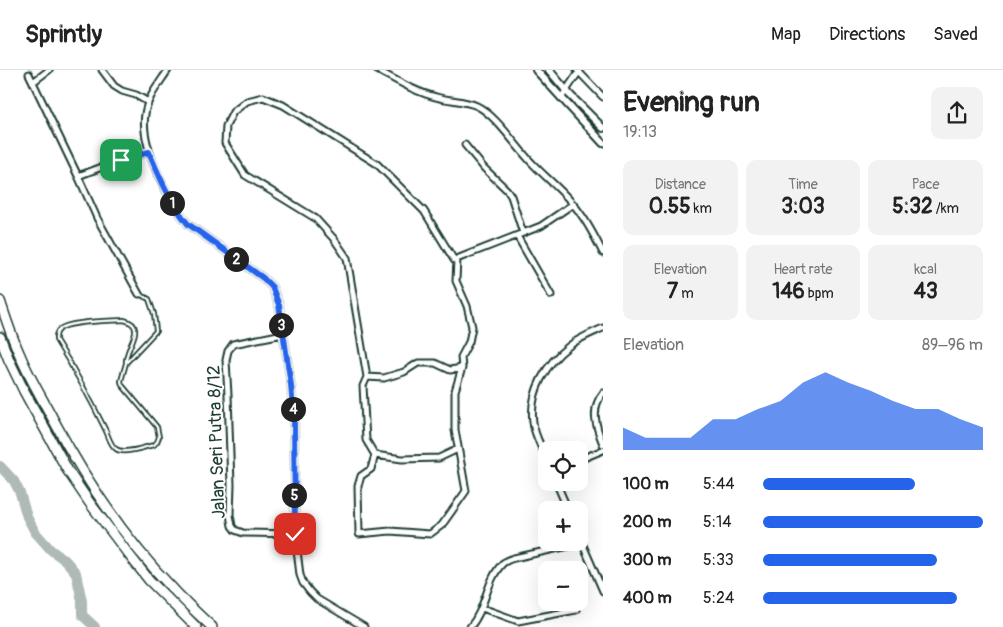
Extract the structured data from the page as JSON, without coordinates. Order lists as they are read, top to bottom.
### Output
{
  "streets": {
    "street": ["Jalan Seri Putra 8/12"]
  },
  "page": {
    "header": "Sprintly",
    "nav": ["Map", "Directions", "Saved"],
    "heading": ["Evening run", "19:13"],
    "stats": [
      ["Distance", "0.55 km"],
      ["Time", "3:03"],
      ["Pace", "5:32 /km"],
      ["Elevation", "7 m"],
      ["Heart rate", "146 bpm"],
      ["kcal", "43"]
    ],
    "pins": [
      "1",
      "2",
      "3",
      "4",
      "5"
    ],
    "chart": ["Elevation", "89–96 m"],
    "map_buttons": ["+", "−"],
    "list": [
      {
        "name": "100 m",
        "note": "5:44"
      },
      {
        "name": "200 m",
        "note": "5:14"
      },
      {
        "name": "300 m",
        "note": "5:33"
      },
      {
        "name": "400 m",
        "note": "5:24"
      }
    ]
  }
}
